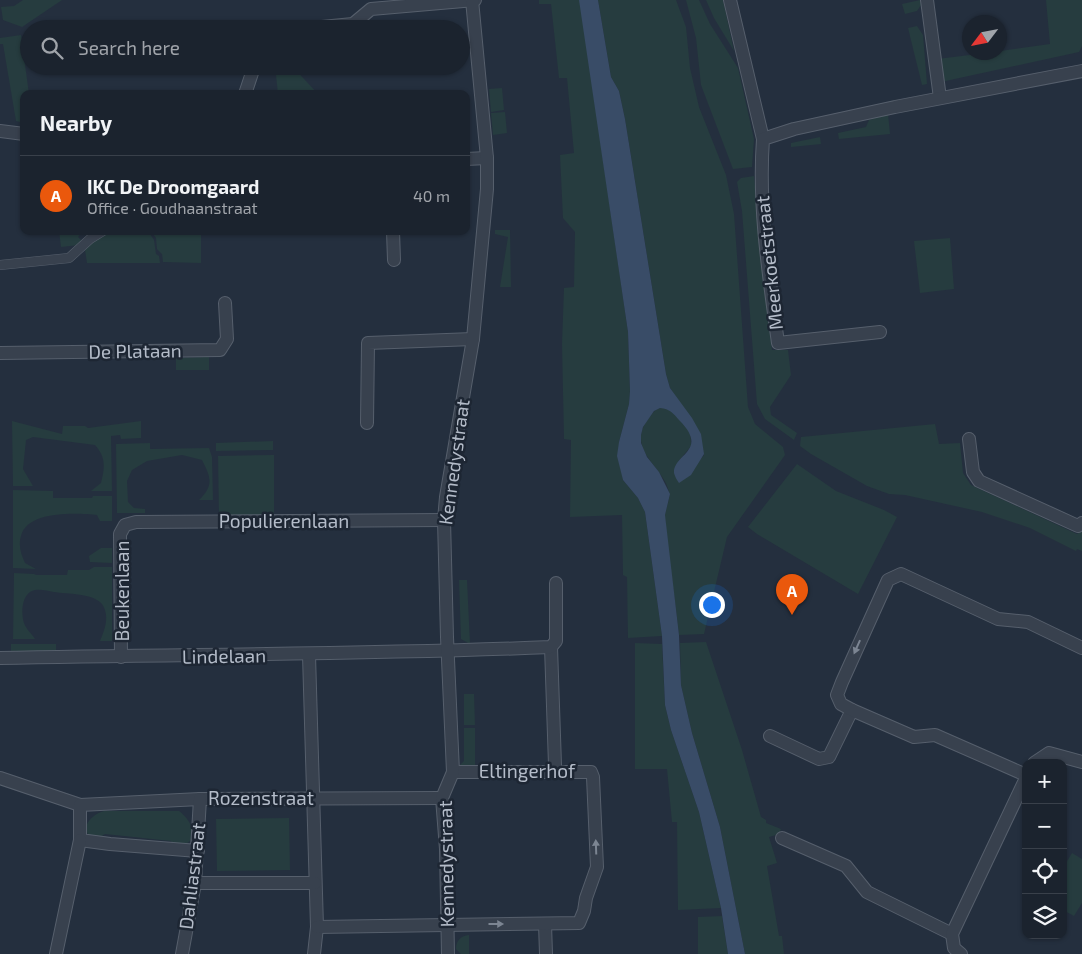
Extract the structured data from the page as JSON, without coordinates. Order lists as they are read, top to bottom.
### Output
{
  "streets": {
    "street": [
      "Meerkoetstraat",
      "De Plataan",
      "Kennedystraat",
      "Populierenlaan",
      "Beukenlaan",
      "Lindelaan",
      "Eltingerhof",
      "Rozenstraat",
      "Dahliastraat"
    ]
  },
  "crossings": [
    ["Kennedystraat", "Populierenlaan"],
    ["Kennedystraat", "Lindelaan"],
    ["Kennedystraat", "Eltingerhof"],
    ["Kennedystraat", "Rozenstraat"],
    ["Populierenlaan", "Beukenlaan"],
    ["Beukenlaan", "Lindelaan"],
    ["Rozenstraat", "Dahliastraat"]
  ],
  "north": "bottom left",
  "page": {
    "search": "Search here",
    "heading": "Nearby",
    "list": [
      {
        "mark": "A",
        "name": "IKC De Droomgaard",
        "note": "Office · Goudhaanstraat",
        "value": "40 m"
      }
    ],
    "pins": "A",
    "map_buttons": ["+", "−"]
  }
}
